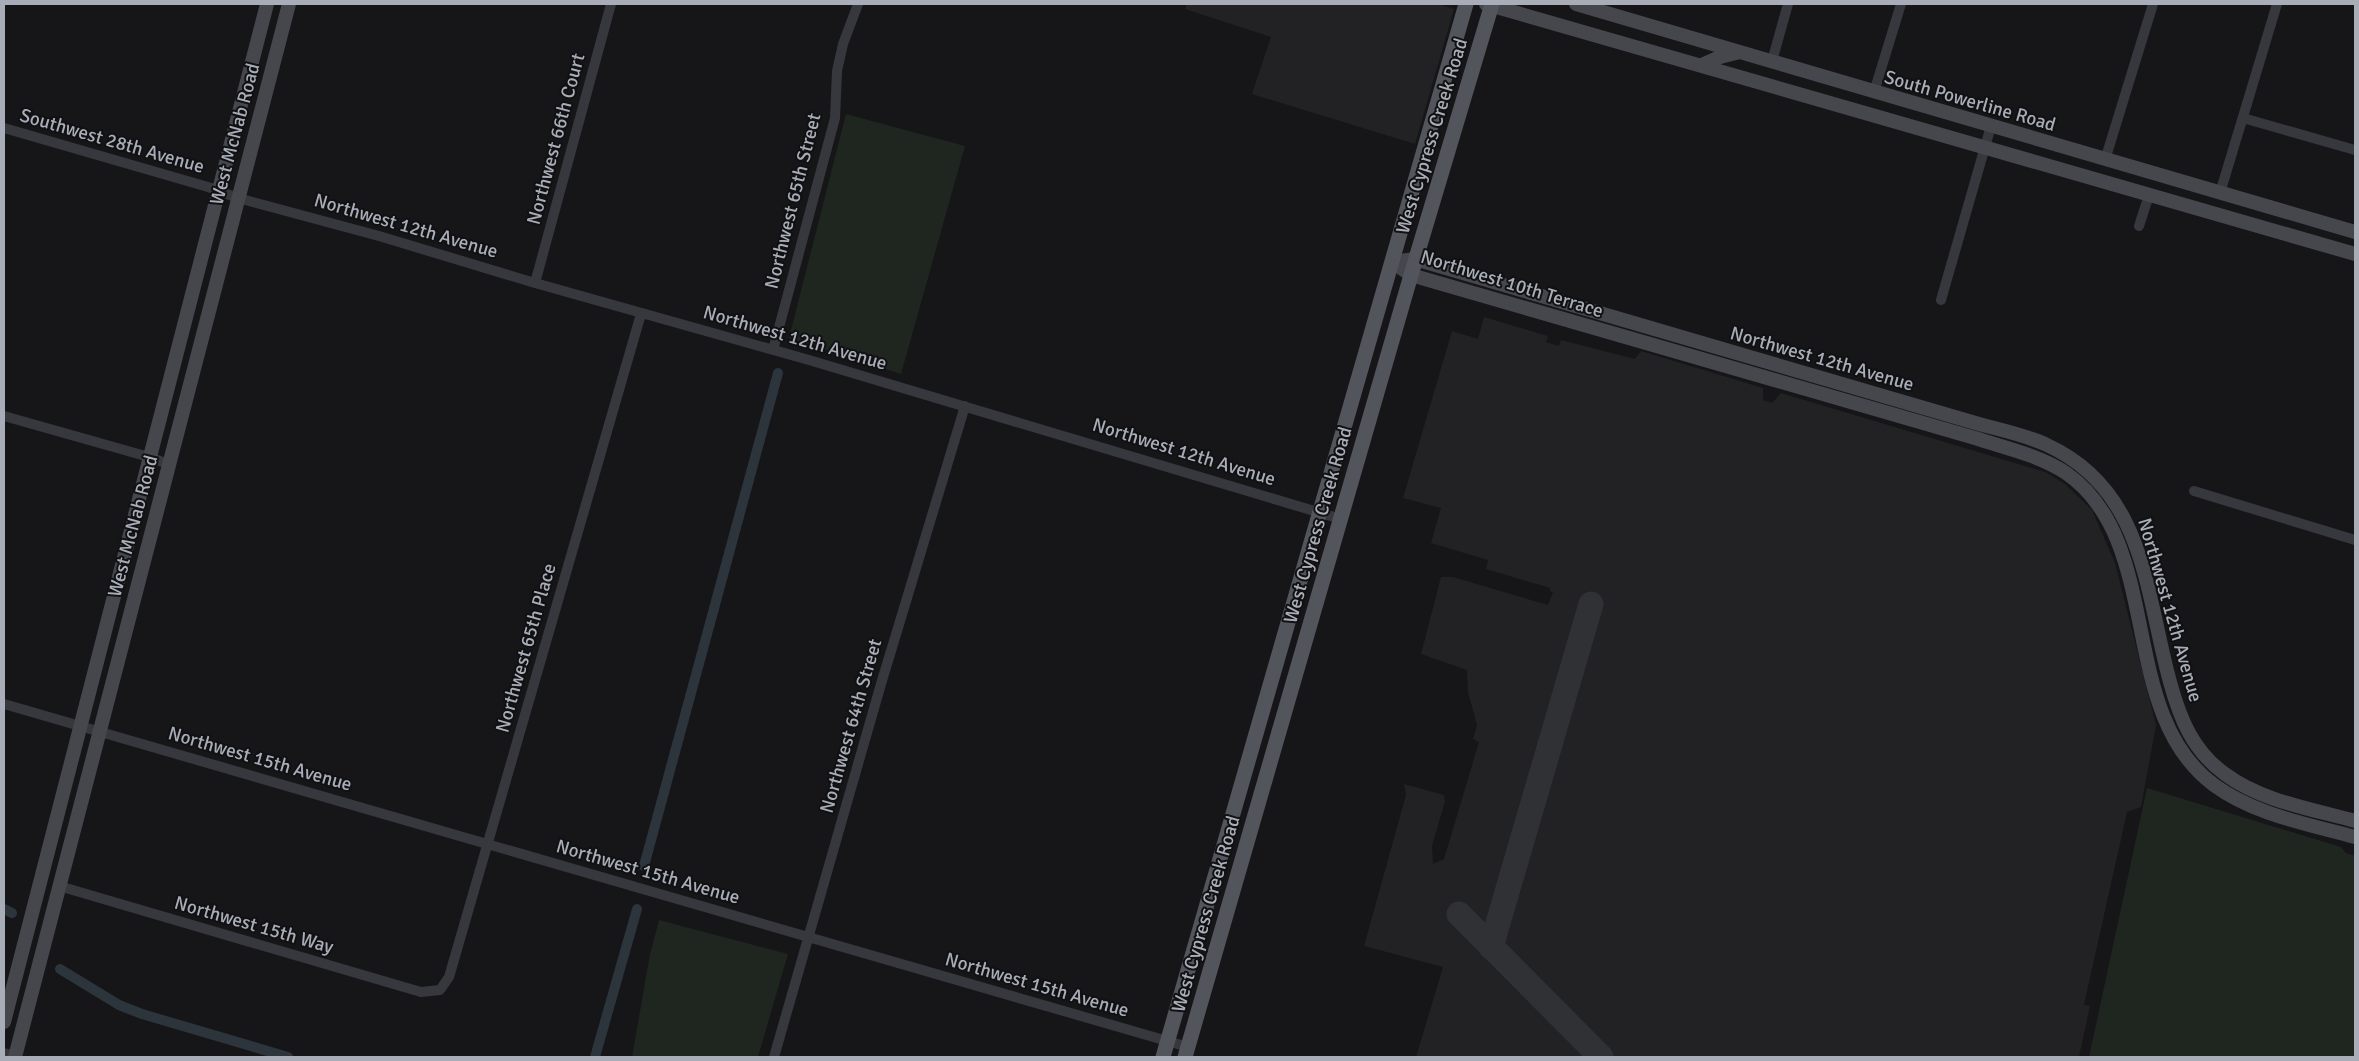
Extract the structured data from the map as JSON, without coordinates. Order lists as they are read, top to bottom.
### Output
{
  "streets": {
    "main road": [
      "South Powerline Road",
      "West McNab Road",
      "West Cypress Creek Road",
      "Northwest 12th Avenue",
      "Northwest 10th Terrace"
    ],
    "street": [
      "Northwest 66th Court",
      "Southwest 28th Avenue",
      "Northwest 65th Street",
      "Northwest 65th Place",
      "Northwest 64th Street",
      "Northwest 15th Avenue",
      "Northwest 15th Way"
    ]
  },
  "crossings": [
    ["West McNab Road", "Southwest 28th Avenue"],
    ["West McNab Road", "Northwest 12th Avenue"],
    ["West McNab Road", "Northwest 15th Avenue"],
    ["West McNab Road", "Northwest 15th Way"],
    ["West Cypress Creek Road", "Northwest 12th Avenue"],
    ["West Cypress Creek Road", "Northwest 10th Terrace"],
    ["West Cypress Creek Road", "Northwest 15th Avenue"],
    ["Northwest 66th Court", "Northwest 12th Avenue"],
    ["Southwest 28th Avenue", "Northwest 12th Avenue"],
    ["Northwest 65th Street", "Northwest 12th Avenue"],
    ["Northwest 12th Avenue", "Northwest 10th Terrace"],
    ["Northwest 12th Avenue", "Northwest 65th Place"],
    ["Northwest 12th Avenue", "Northwest 64th Street"],
    ["Northwest 65th Place", "Northwest 15th Avenue"],
    ["Northwest 65th Place", "Northwest 15th Way"],
    ["Northwest 64th Street", "Northwest 15th Avenue"]
  ]
}
